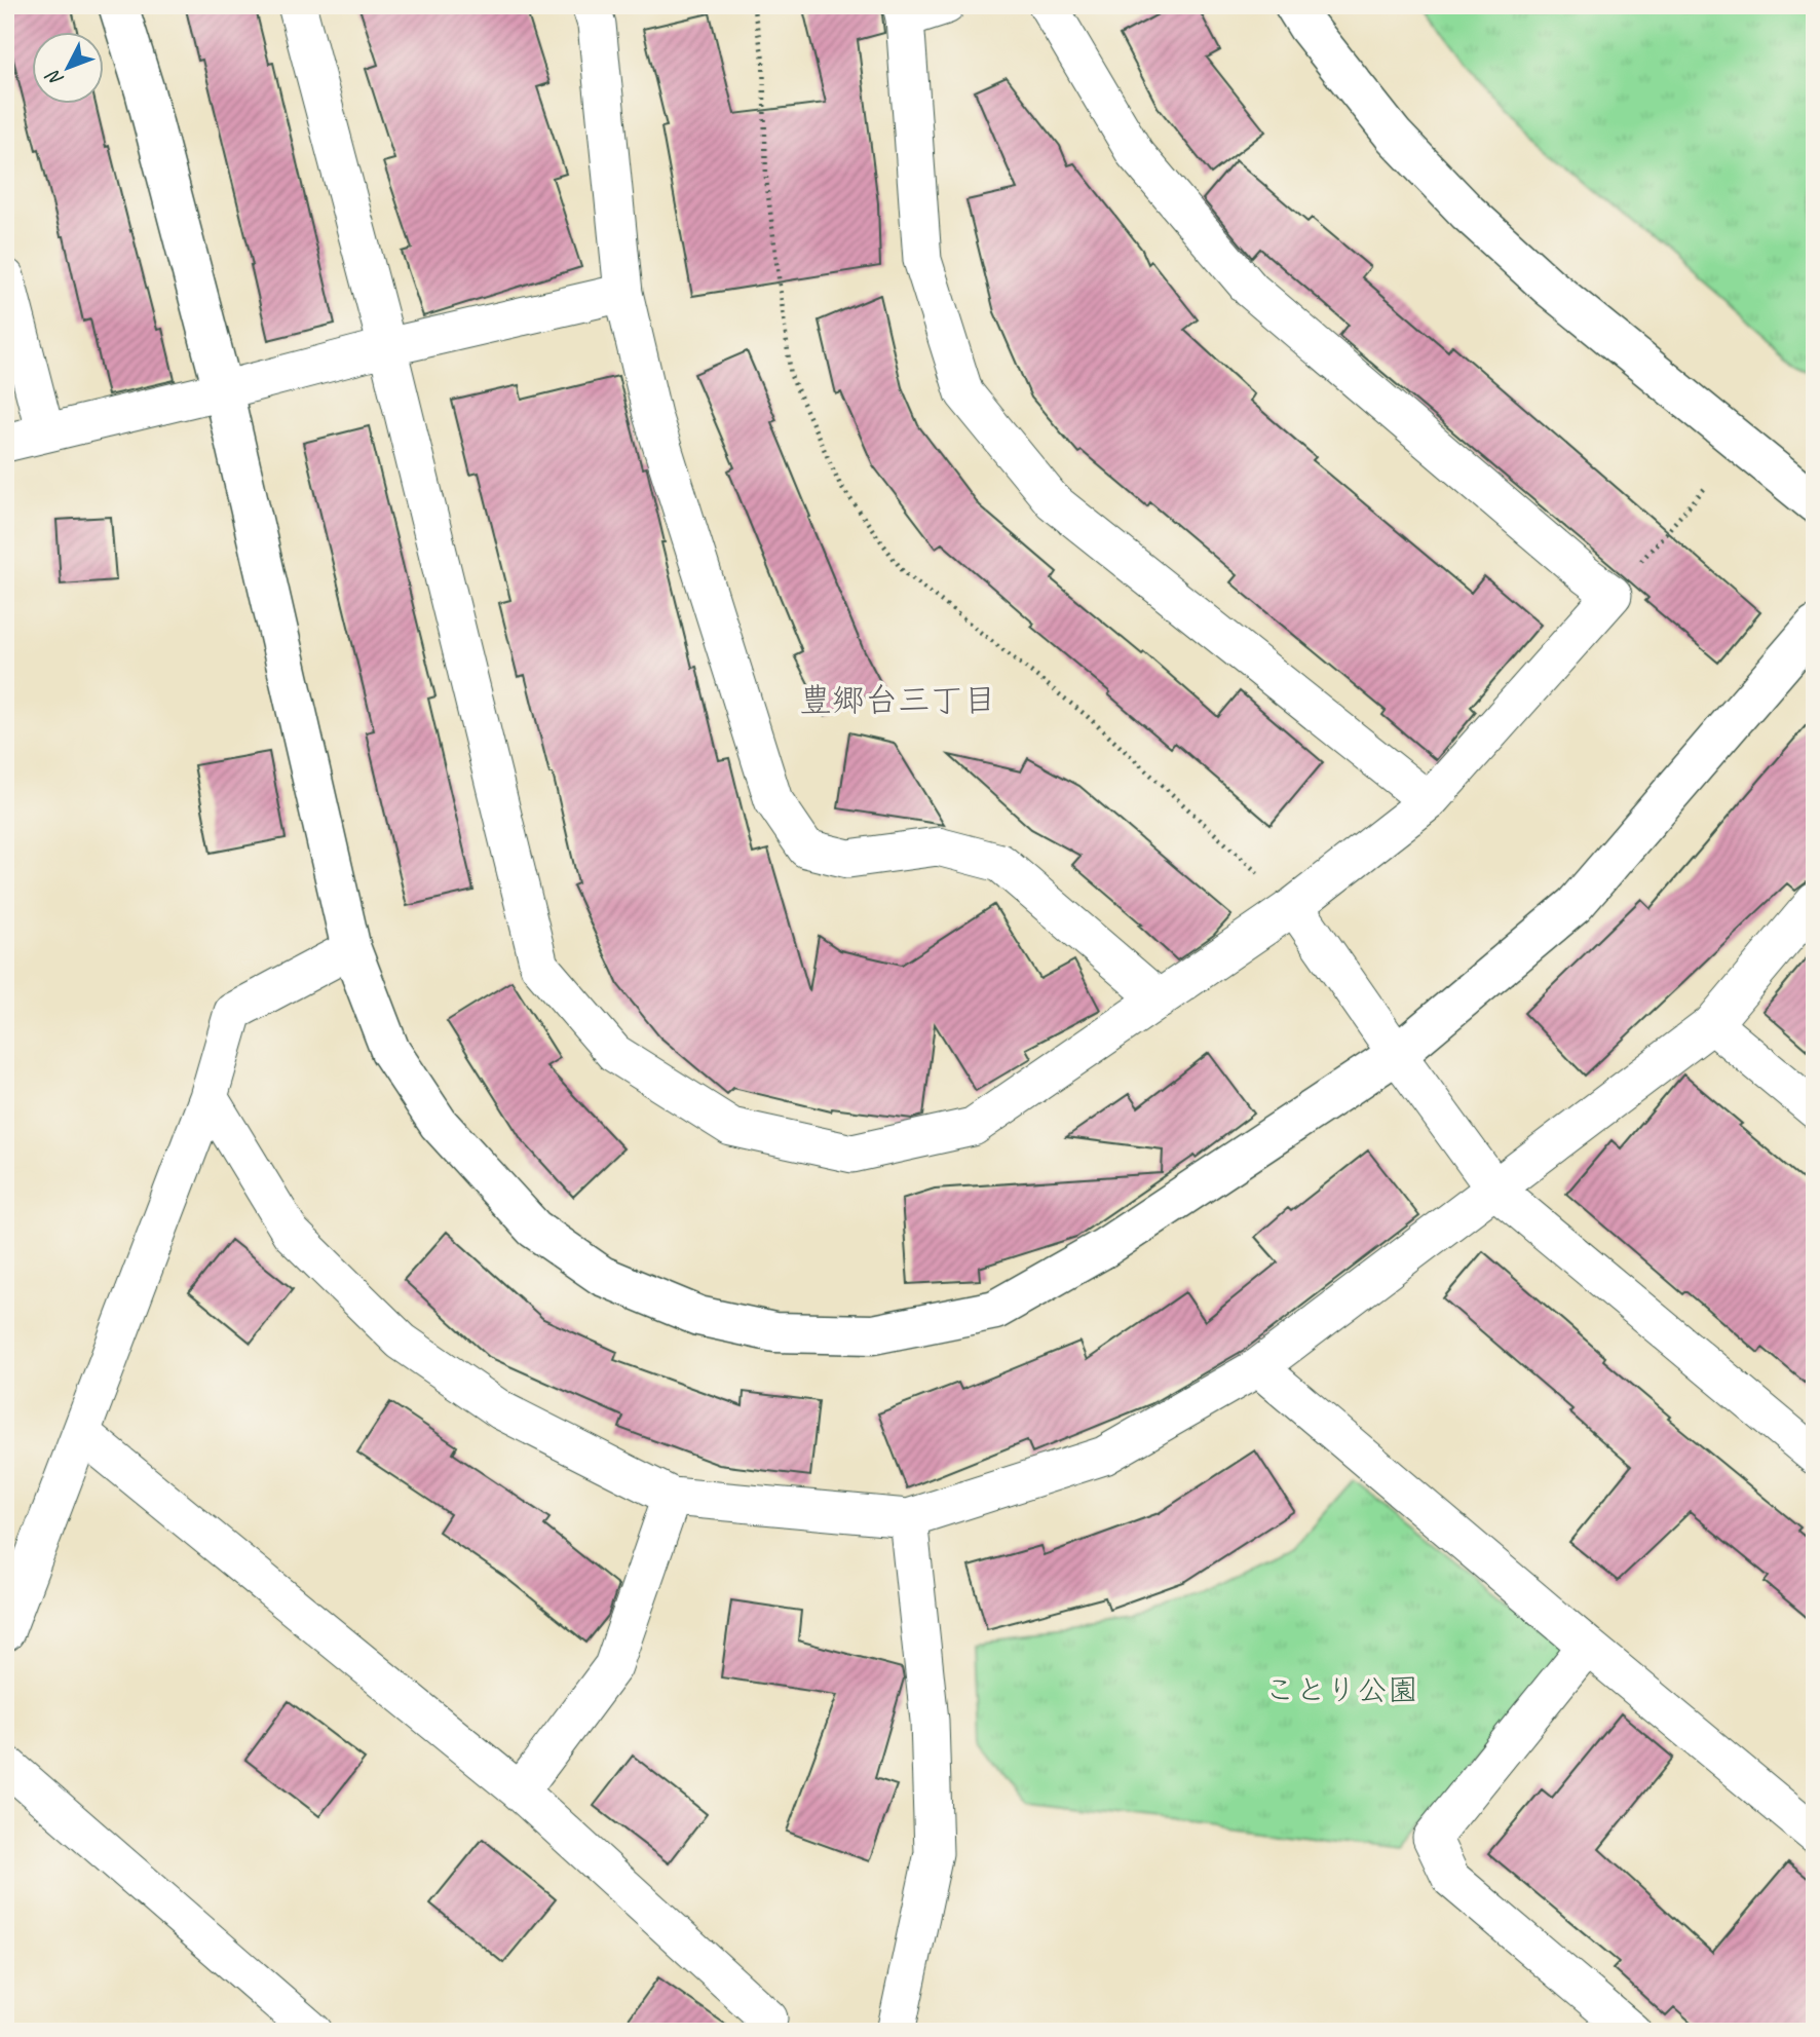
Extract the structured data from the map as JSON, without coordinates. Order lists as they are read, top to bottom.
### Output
{
  "districts": ["豊郷台三丁目"],
  "parks": ["ことり公園"],
  "north": "bottom left"
}
